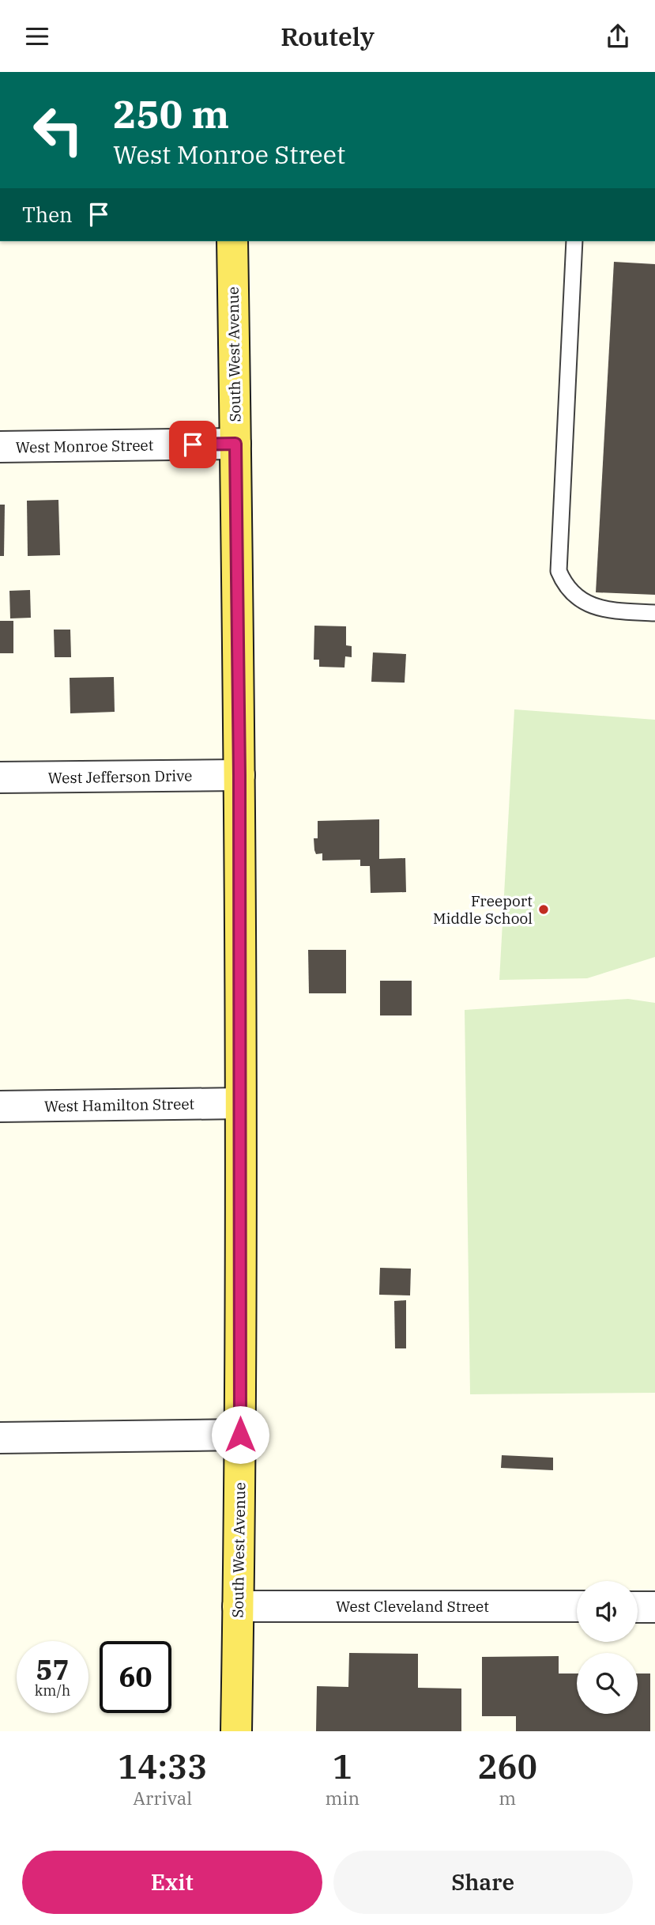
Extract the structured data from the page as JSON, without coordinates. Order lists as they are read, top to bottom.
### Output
{
  "streets": {
    "main road": ["South West Avenue"],
    "street": [
      "West Monroe Street",
      "West Jefferson Drive",
      "West Hamilton Street",
      "West Cleveland Street"
    ]
  },
  "crossings": [
    ["South West Avenue", "West Monroe Street"],
    ["South West Avenue", "West Jefferson Drive"],
    ["South West Avenue", "West Hamilton Street"],
    ["South West Avenue", "West Cleveland Street"]
  ],
  "places": ["Freeport Middle School"],
  "page": {
    "header": "Routely",
    "turn": ["250 m", "West Monroe Street"],
    "then": "Then",
    "speed": "57 km/h",
    "limit": "60",
    "eta": [
      "14:33",
      "Arrival",
      "1",
      "min",
      "260",
      "m"
    ],
    "buttons": ["Exit", "Share"]
  }
}
